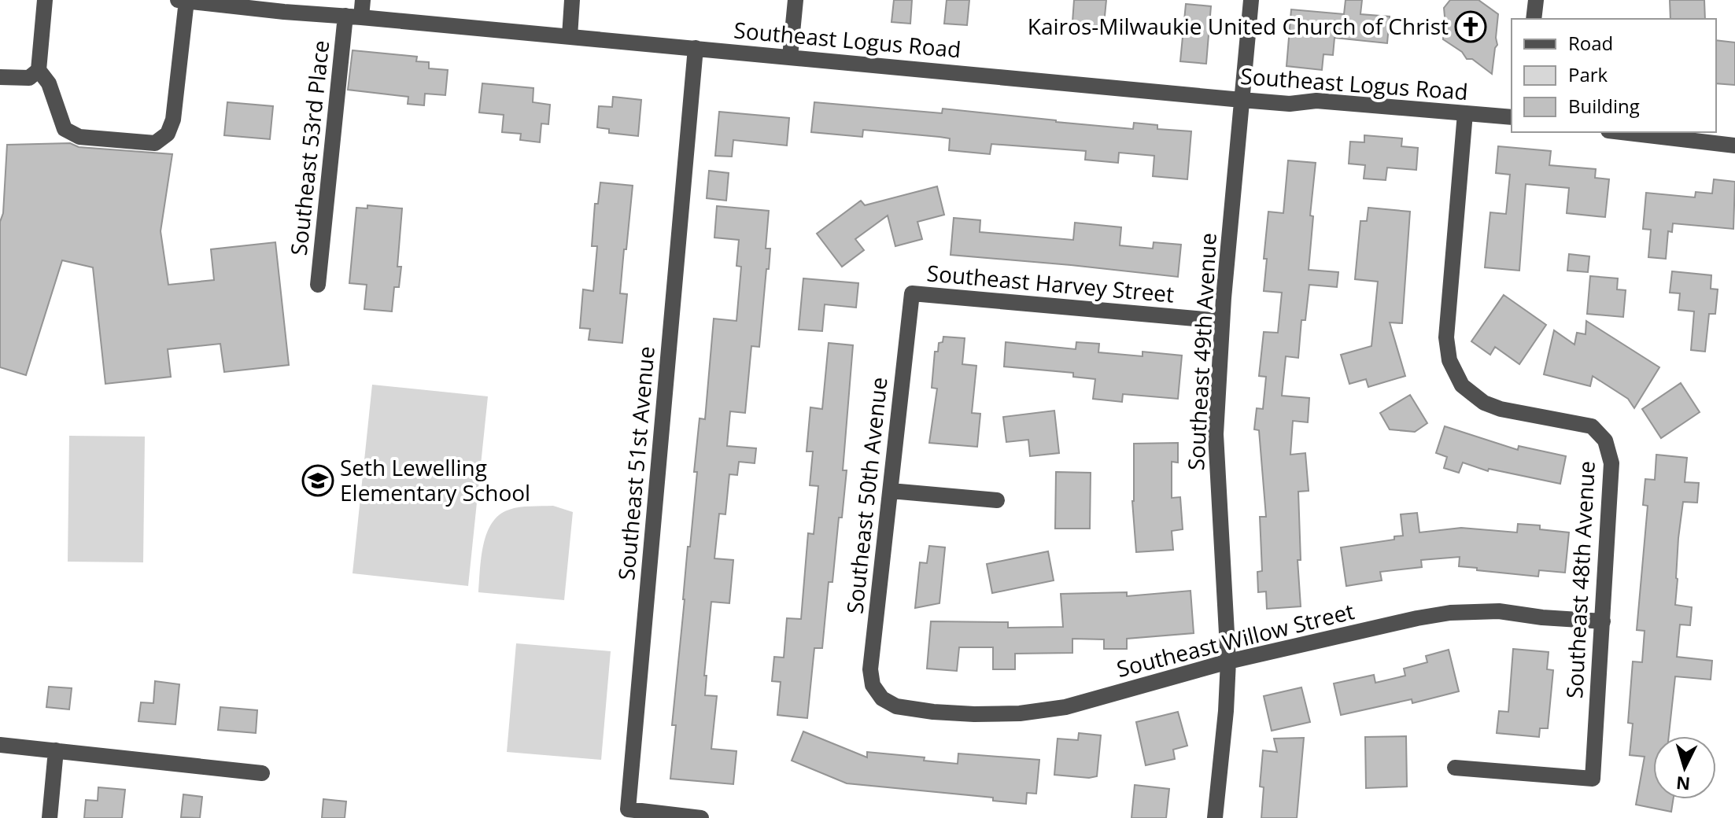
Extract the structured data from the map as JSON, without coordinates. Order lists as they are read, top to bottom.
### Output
{
  "streets": {
    "street": [
      "Southeast Logus Road",
      "Southeast 53rd Place",
      "Southeast Harvey Street",
      "Southeast 49th Avenue",
      "Southeast 51st Avenue",
      "Southeast 50th Avenue",
      "Southeast 48th Avenue",
      "Southeast Willow Street"
    ]
  },
  "crossings": [
    ["Southeast Logus Road", "Southeast 53rd Place"],
    ["Southeast Logus Road", "Southeast 49th Avenue"],
    ["Southeast Logus Road", "Southeast 51st Avenue"],
    ["Southeast Logus Road", "Southeast 48th Avenue"],
    ["Southeast Harvey Street", "Southeast 49th Avenue"],
    ["Southeast Harvey Street", "Southeast 50th Avenue"],
    ["Southeast 49th Avenue", "Southeast Willow Street"],
    ["Southeast 50th Avenue", "Southeast Willow Street"],
    ["Southeast 48th Avenue", "Southeast Willow Street"]
  ],
  "places": {
    "church": ["Kairos-Milwaukie United Church of Christ"],
    "school or university": ["Seth Lewelling Elementary School"]
  },
  "legend": ["Road", "Park", "Building"],
  "north": "bottom"
}
